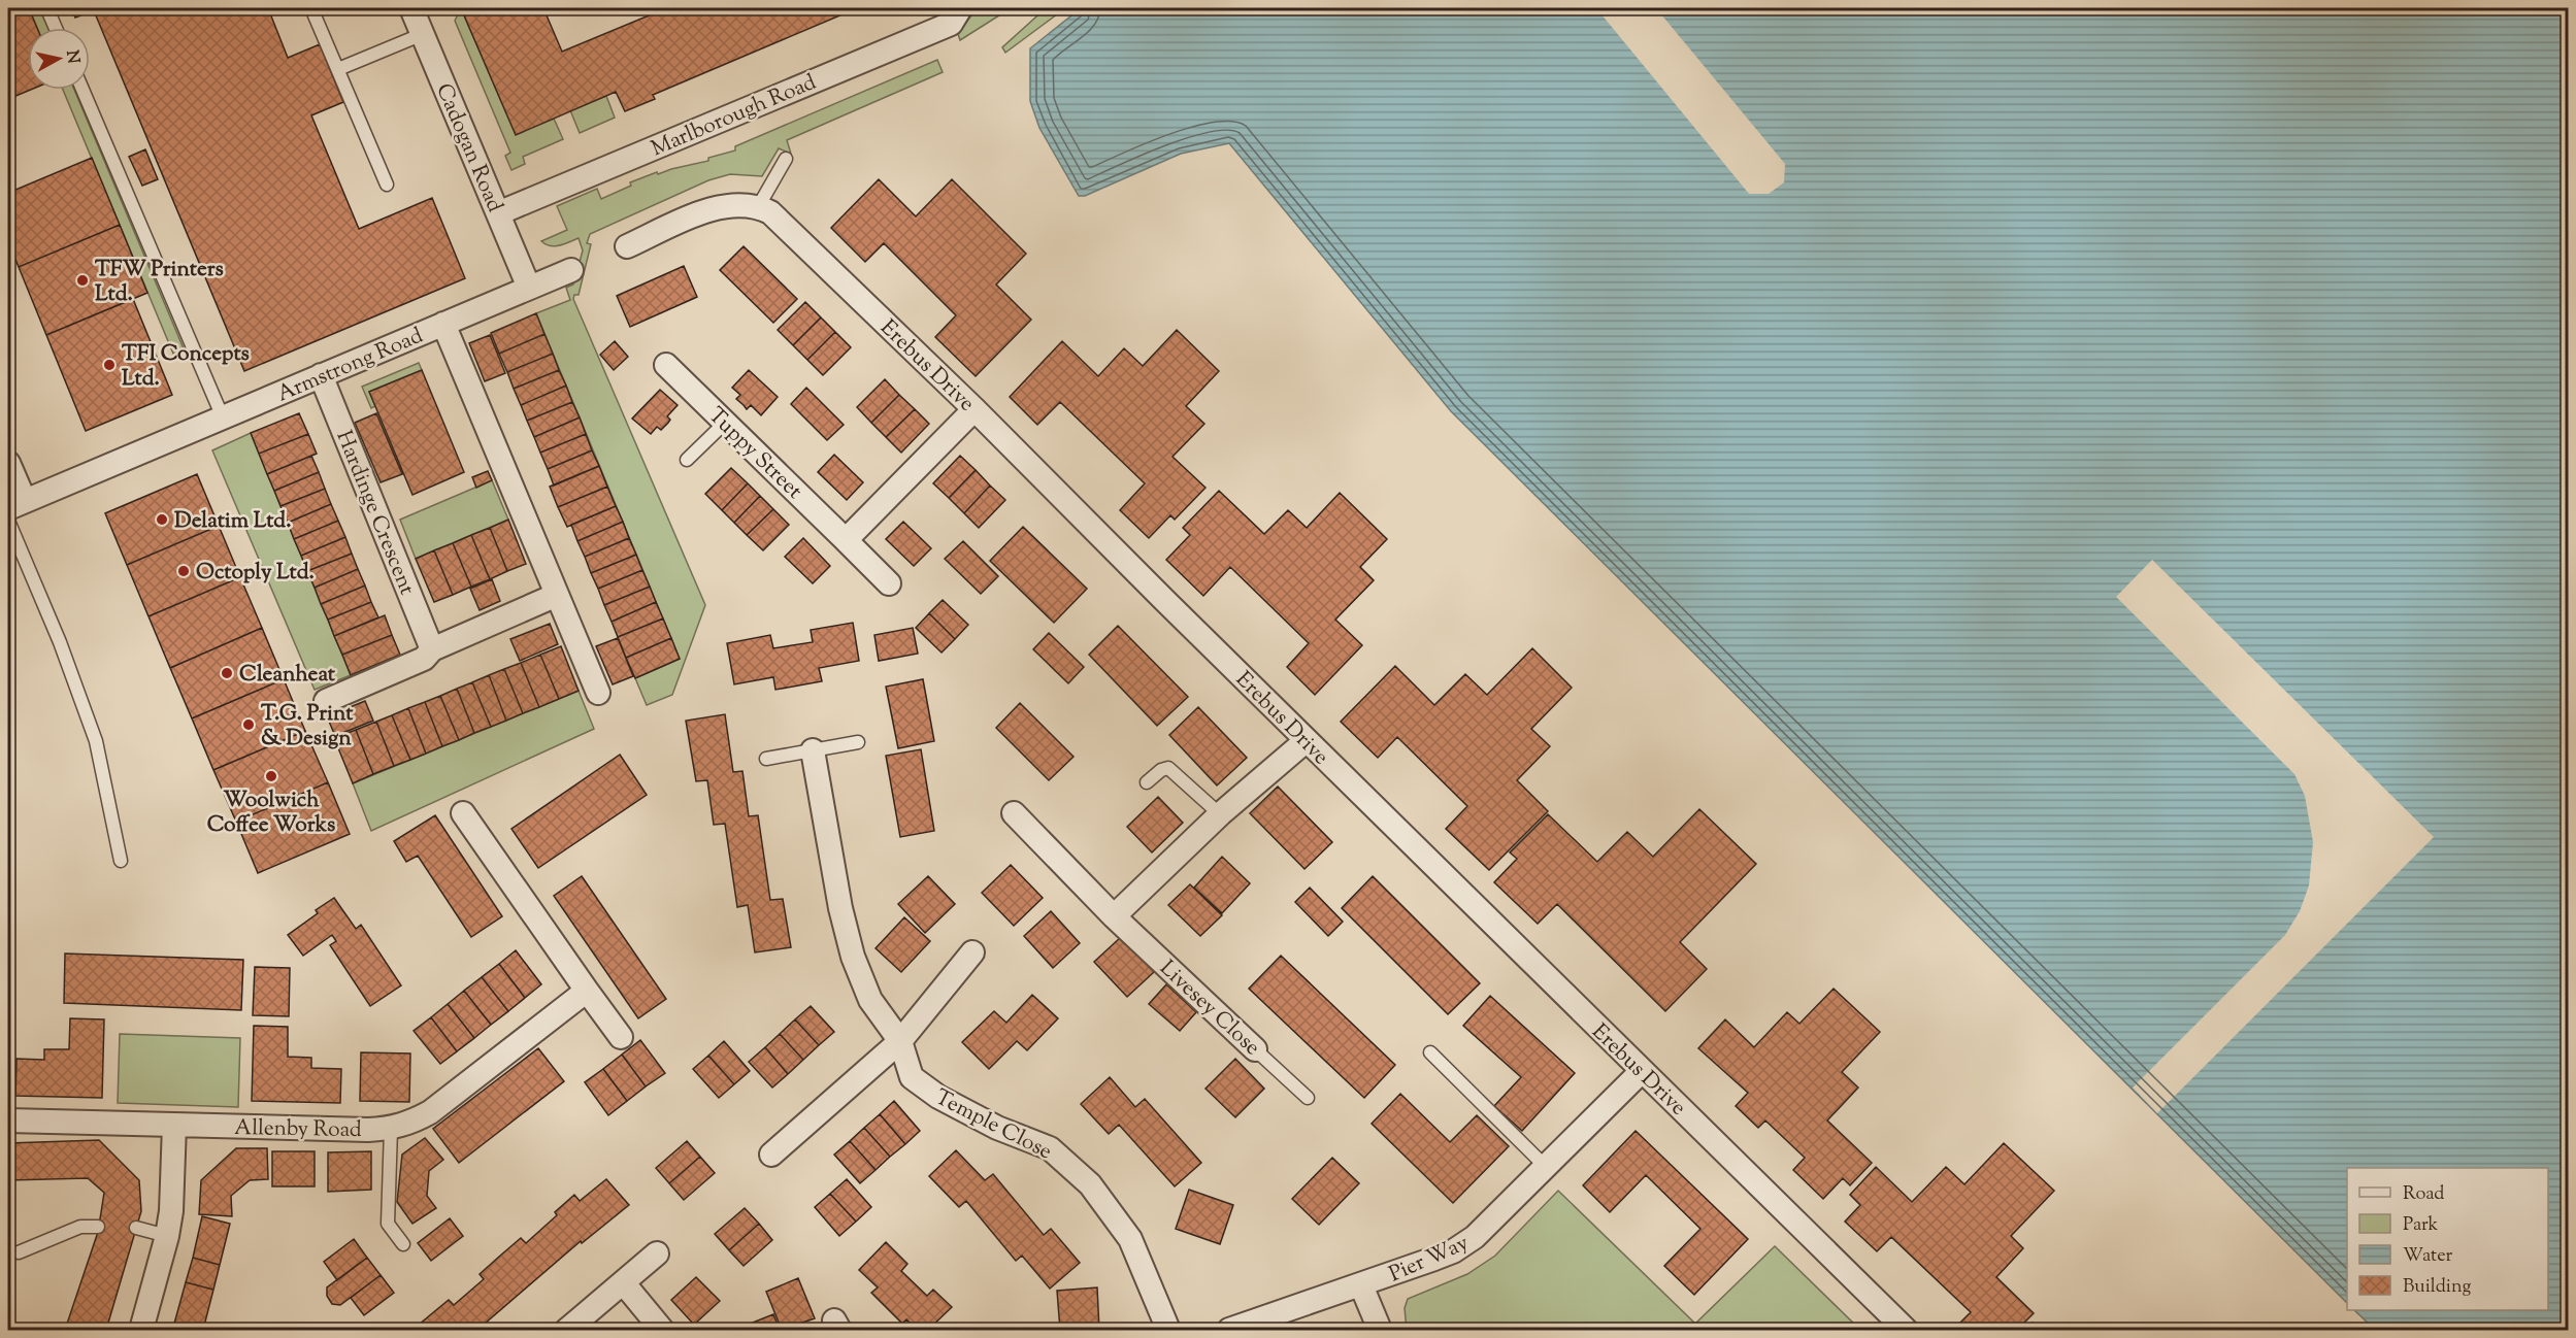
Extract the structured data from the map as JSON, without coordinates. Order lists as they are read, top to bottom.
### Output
{
  "streets": {
    "street": [
      "Marlborough Road",
      "Cadogan Road",
      "Armstrong Road",
      "Erebus Drive",
      "Tuppy Street",
      "Hardinge Crescent",
      "Livesey Close",
      "Temple Close",
      "Allenby Road",
      "Pier Way"
    ]
  },
  "crossings": [
    ["Marlborough Road", "Cadogan Road"],
    ["Cadogan Road", "Armstrong Road"],
    ["Armstrong Road", "Hardinge Crescent"],
    ["Erebus Drive", "Pier Way"]
  ],
  "places": [
    "TFW Printers Ltd.",
    "TFI Concepts Ltd.",
    "Delatim Ltd.",
    "Octoply Ltd.",
    "Cleanheat",
    "T.G. Print & Design",
    "Woolwich Coffee Works"
  ],
  "legend": [
    "Road",
    "Park",
    "Water",
    "Building"
  ],
  "north": "right"
}
